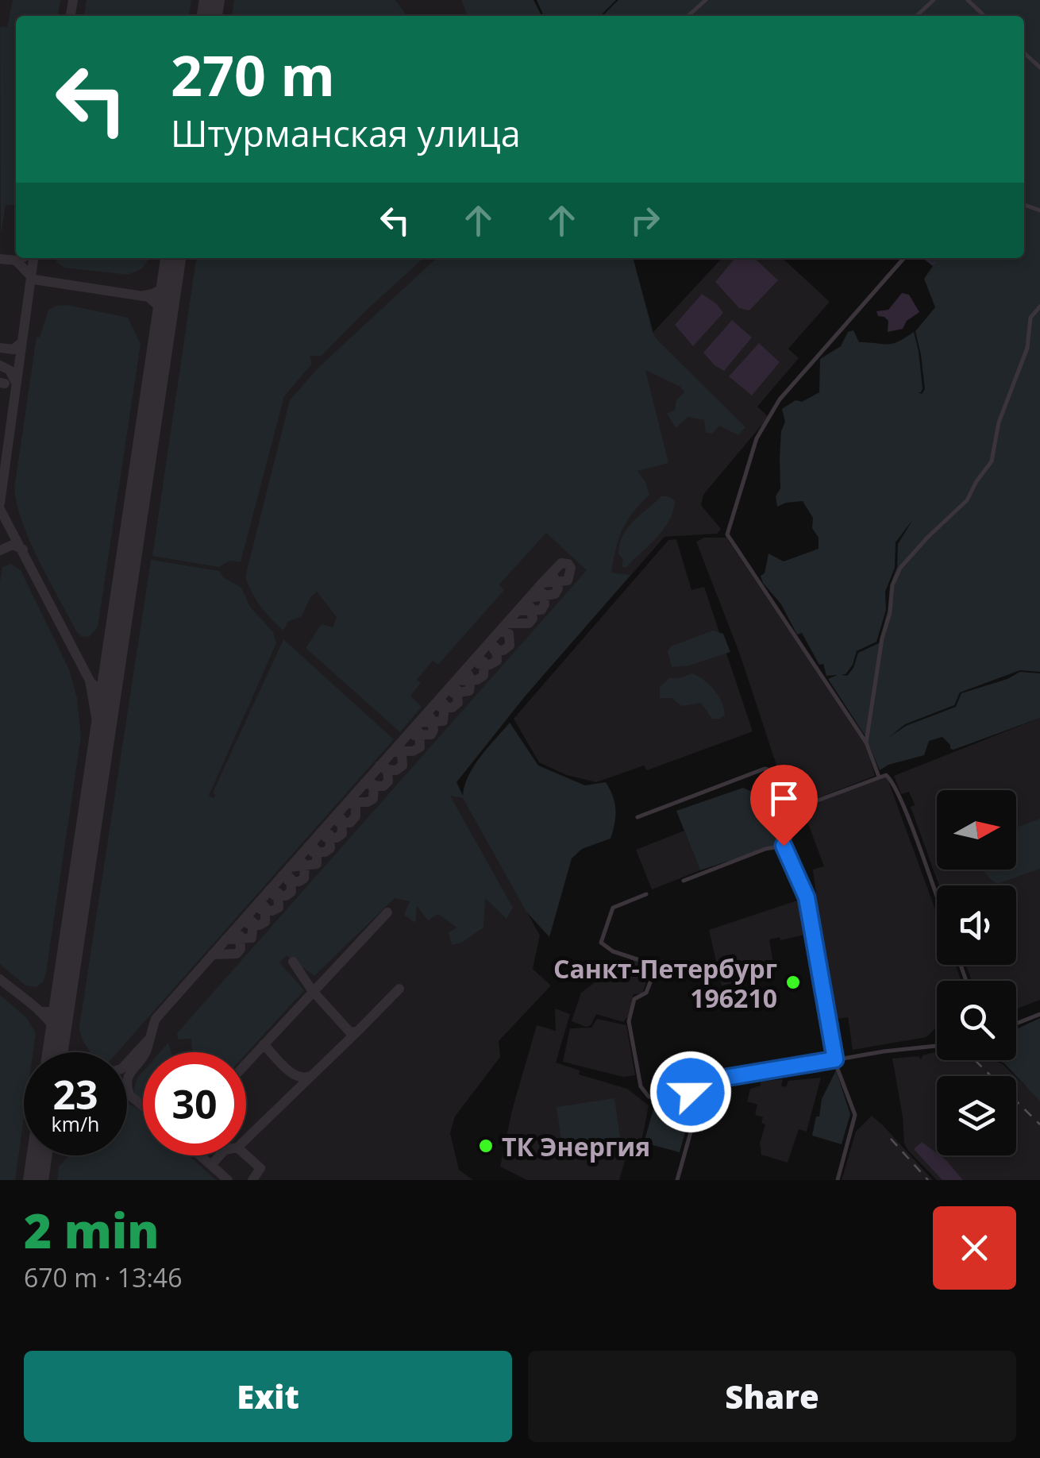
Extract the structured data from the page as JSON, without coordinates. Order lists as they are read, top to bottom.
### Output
{
  "places": ["Санкт-Петербург 196210", "ТК Энергия"],
  "north": "right",
  "page": {
    "turn": ["270 m", "Штурманская улица"],
    "speed": "23 km/h",
    "limit": "30",
    "heading": ["2 min", "670 m · 13:46"],
    "buttons": ["Exit", "Share"]
  }
}
